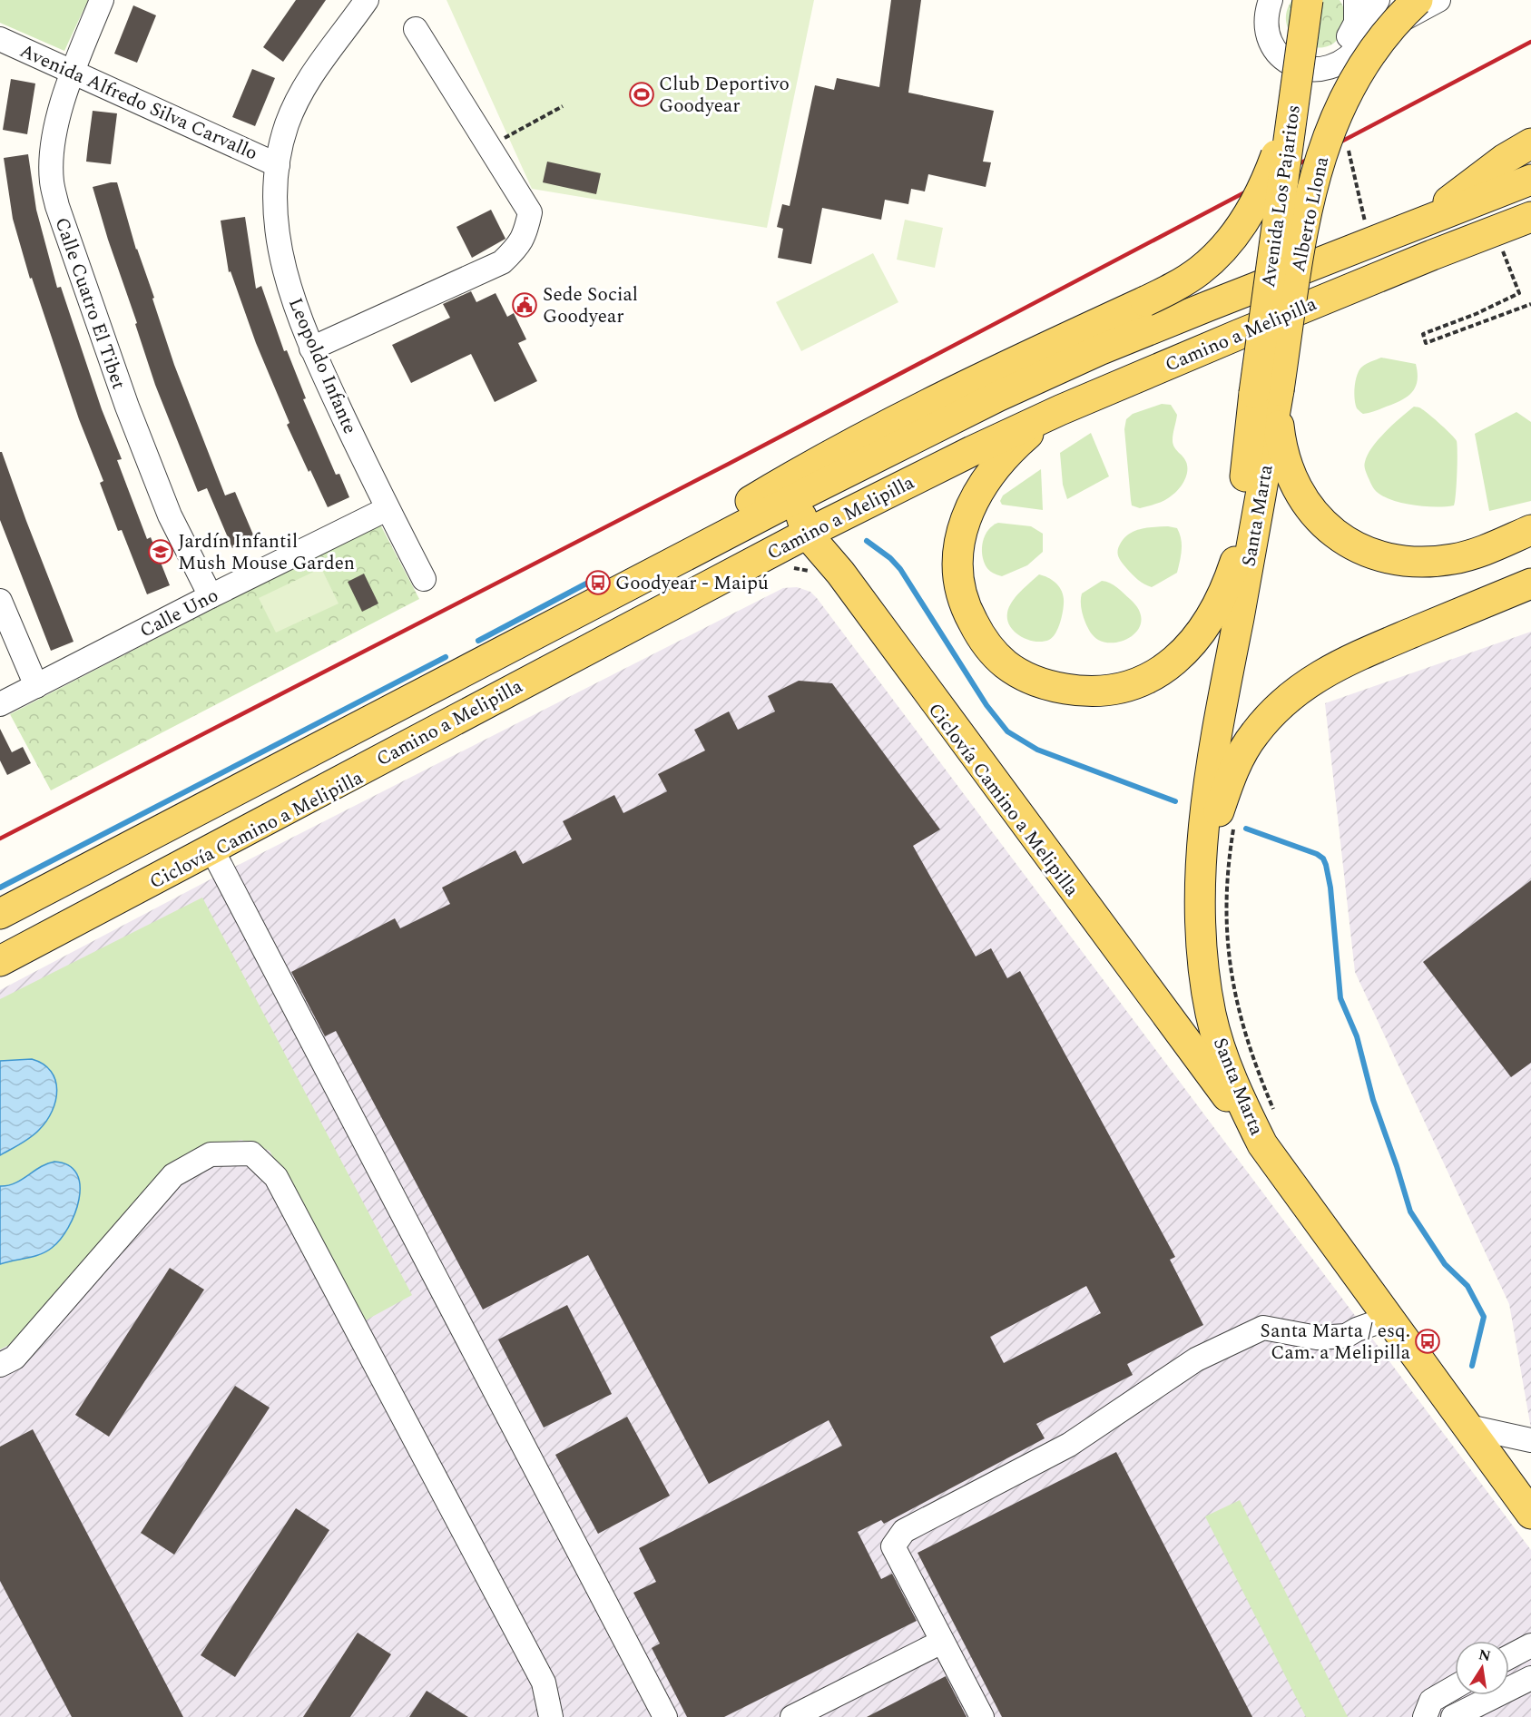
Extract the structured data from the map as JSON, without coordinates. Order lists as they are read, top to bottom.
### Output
{
  "streets": {
    "main road": [
      "Avenida Los Pajaritos",
      "Alberto Llona",
      "Camino a Melipilla",
      "Santa Marta"
    ],
    "street": [
      "Avenida Alfredo Silva Carvallo",
      "Calle Cuatro El Tibet",
      "Leopoldo Infante",
      "Calle Uno"
    ]
  },
  "crossings": [
    ["Avenida Alfredo Silva Carvallo", "Calle Cuatro El Tibet"],
    ["Avenida Alfredo Silva Carvallo", "Leopoldo Infante"],
    ["Avenida Los Pajaritos", "Alberto Llona"],
    ["Avenida Los Pajaritos", "Santa Marta"],
    ["Alberto Llona", "Santa Marta"],
    ["Calle Cuatro El Tibet", "Calle Uno"],
    ["Leopoldo Infante", "Calle Uno"]
  ],
  "places": {
    "sports": ["Club Deportivo Goodyear"],
    "public building": ["Sede Social Goodyear"],
    "school or university": ["Jardín Infantil Mush Mouse Garden"],
    "bus stop": ["Goodyear - Maipú", "Santa Marta / esq. Cam. a Melipilla"]
  },
  "north": "top"
}
